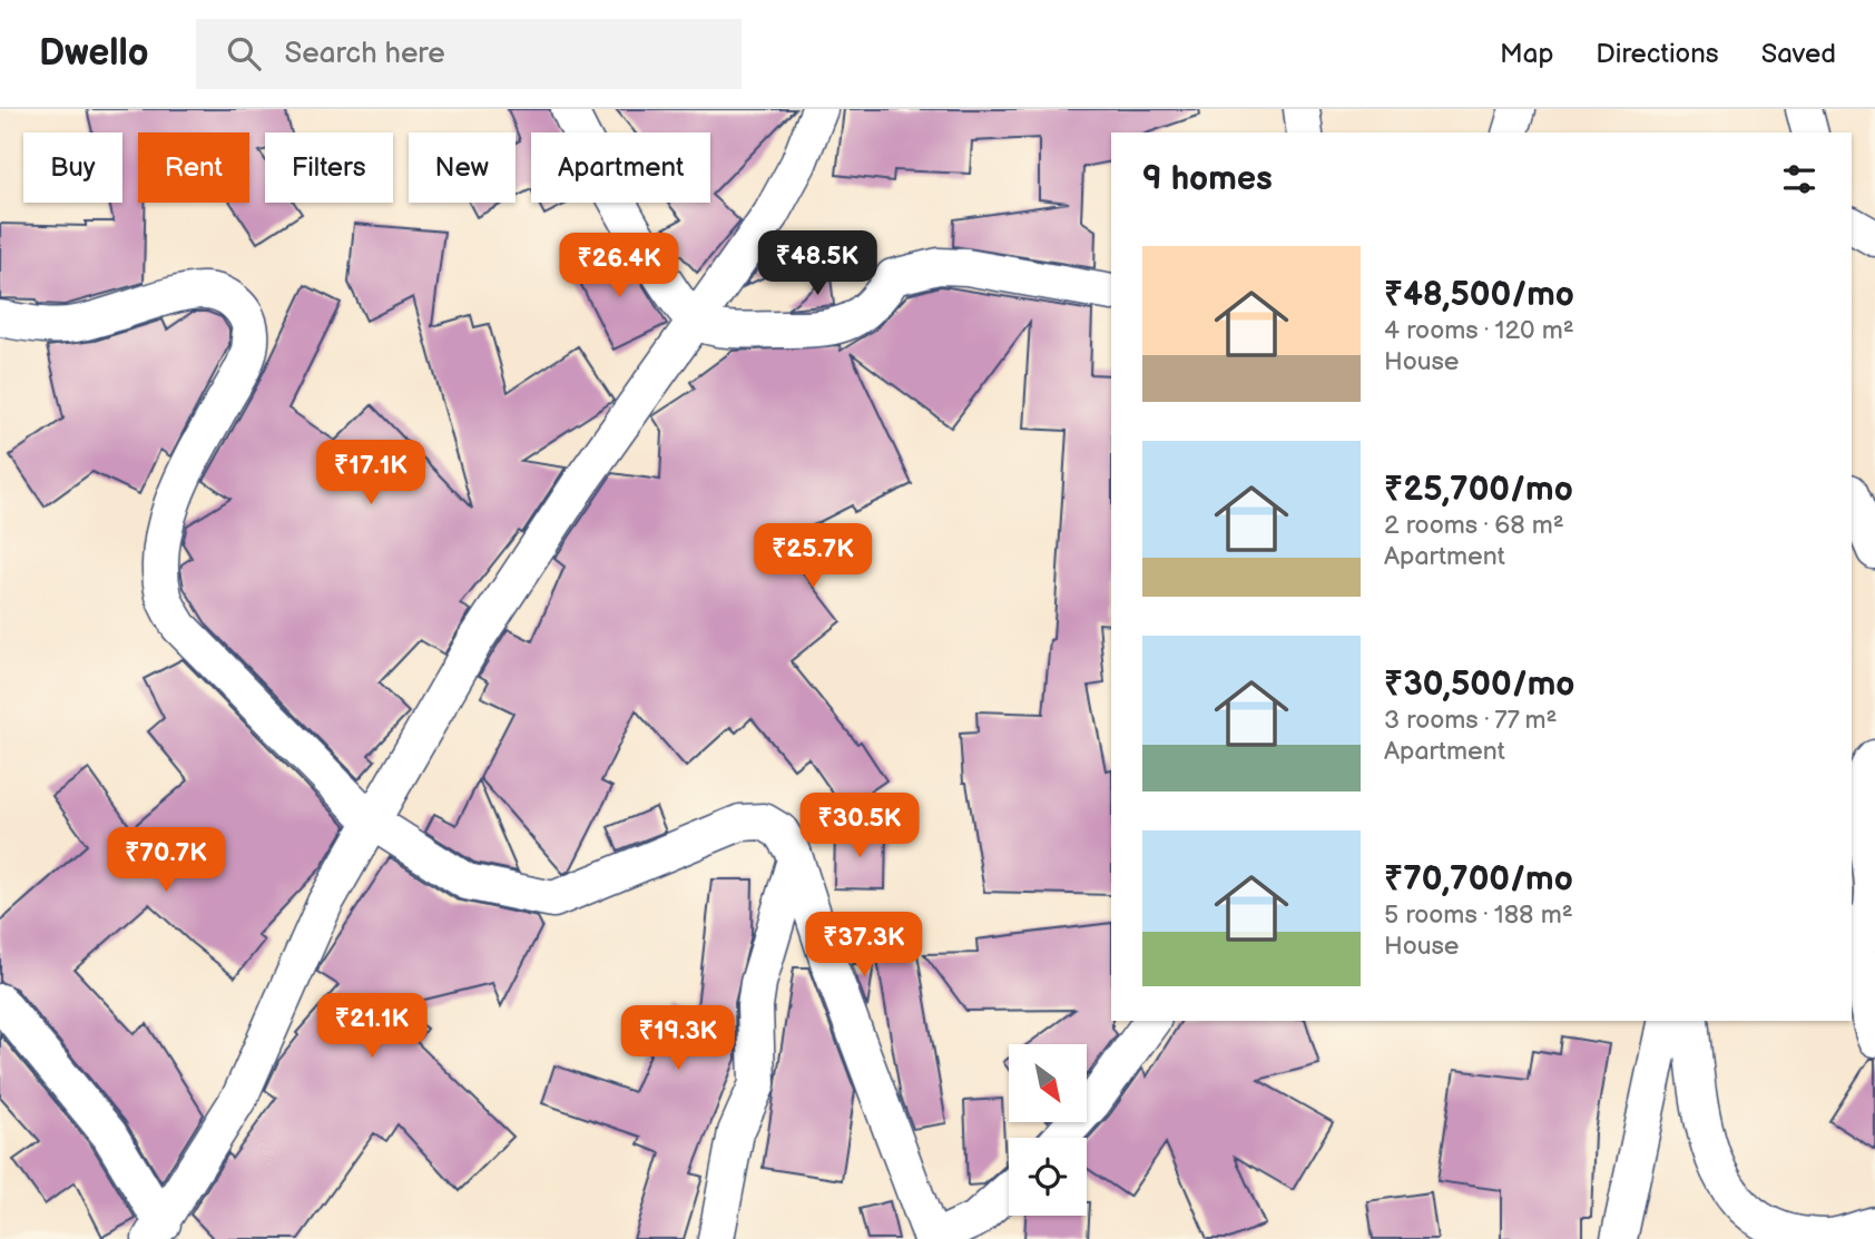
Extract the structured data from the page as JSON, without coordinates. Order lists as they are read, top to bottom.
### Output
{
  "north": "bottom right",
  "page": {
    "header": "Dwello",
    "search": "Search here",
    "nav": ["Map", "Directions", "Saved"],
    "chip": [
      "Buy",
      "Rent",
      "Filters",
      "New",
      "Apartment"
    ],
    "heading": "9 homes",
    "list": [
      {
        "name": "₹48,500/mo",
        "note": "4 rooms · 120 m² · House"
      },
      {
        "name": "₹25,700/mo",
        "note": "2 rooms · 68 m² · Apartment"
      },
      {
        "name": "₹30,500/mo",
        "note": "3 rooms · 77 m² · Apartment"
      },
      {
        "name": "₹70,700/mo",
        "note": "5 rooms · 188 m² · House"
      }
    ],
    "price": [
      "₹48.5K",
      "₹26.4K",
      "₹17.1K",
      "₹25.7K",
      "₹30.5K",
      "₹70.7K",
      "₹37.3K",
      "₹21.1K",
      "₹19.3K"
    ]
  }
}
